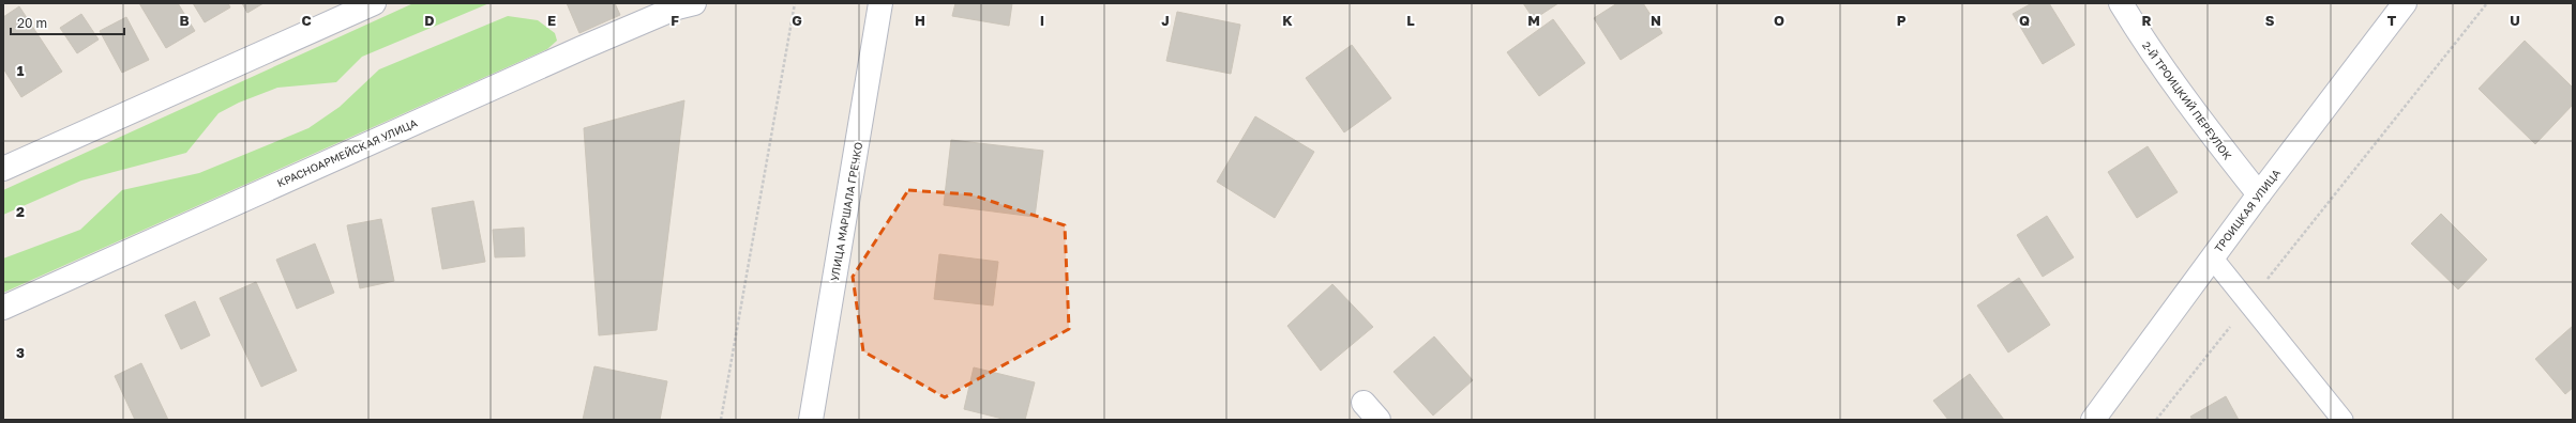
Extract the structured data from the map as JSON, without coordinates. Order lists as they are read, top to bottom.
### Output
{
  "streets": {
    "street": [
      "2-Й ТРОИЦКИЙ ПЕРЕУЛОК",
      "КРАСНОАРМЕЙСКАЯ УЛИЦА",
      "ТРОИЦКАЯ УЛИЦА",
      "УЛИЦА МАРШАЛА ГРЕЧКО"
    ]
  },
  "crossings": [
    ["2-Й ТРОИЦКИЙ ПЕРЕУЛОК", "ТРОИЦКАЯ УЛИЦА"]
  ],
  "scale_bar": "20 m",
  "grid": {
    "columns": [
      "B",
      "C",
      "D",
      "E",
      "F",
      "G",
      "H",
      "I",
      "J",
      "K",
      "L",
      "M",
      "N",
      "O",
      "P",
      "Q",
      "R",
      "S",
      "T",
      "U"
    ],
    "rows": ["1", "2", "3"]
  }
}
